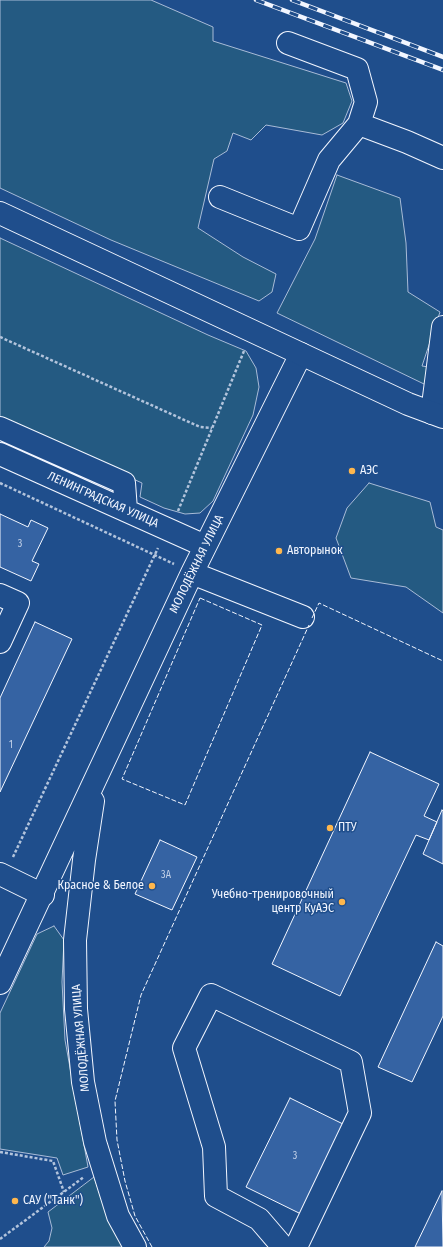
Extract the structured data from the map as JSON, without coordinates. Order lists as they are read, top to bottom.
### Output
{
  "streets": {
    "street": ["ЛЕНИНГРАДСКАЯ УЛИЦА", "МОЛОДЁЖНАЯ УЛИЦА"]
  },
  "crossings": [
    ["ЛЕНИНГРАДСКАЯ УЛИЦА", "МОЛОДЁЖНАЯ УЛИЦА"]
  ],
  "places": [
    "АЭС",
    "Авторынок",
    "ПТУ",
    "Красное & Белое",
    "Учебно-тренировочный центр КуАЭС",
    "САУ (\"Танк\")"
  ],
  "house_numbers": [
    "3",
    "1",
    "3А",
    "3"
  ]
}
